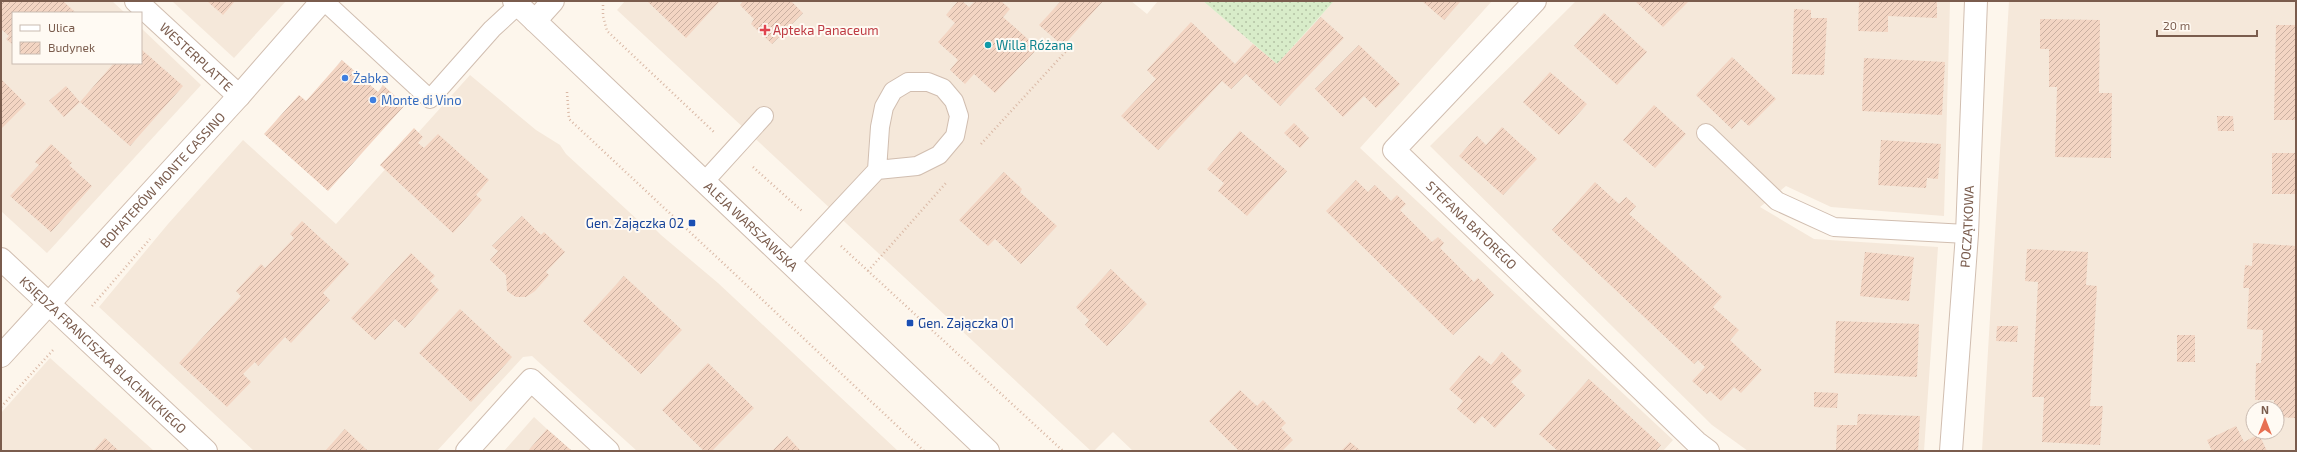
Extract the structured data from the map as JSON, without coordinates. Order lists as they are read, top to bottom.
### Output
{
  "streets": {
    "street": [
      "WESTERPLATTE",
      "BOHATERÓW MONTE CASSINO",
      "STEFANA BATOREGO",
      "ALEJA WARSZAWSKA",
      "POCZĄTKOWA",
      "KSIĘDZA FRANCISZKA BLACHNICKIEGO"
    ]
  },
  "crossings": [
    ["WESTERPLATTE", "BOHATERÓW MONTE CASSINO"],
    ["BOHATERÓW MONTE CASSINO", "KSIĘDZA FRANCISZKA BLACHNICKIEGO"]
  ],
  "places": {
    "health": ["Apteka Panaceum"],
    "other": ["Willa Różana", "Żabka", "Monte di Vino"],
    "transit": ["Gen. Zajączka 02", "Gen. Zajączka 01"]
  },
  "legend": ["Ulica", "Budynek"],
  "scale_bar": "20 m",
  "north": "top"
}
